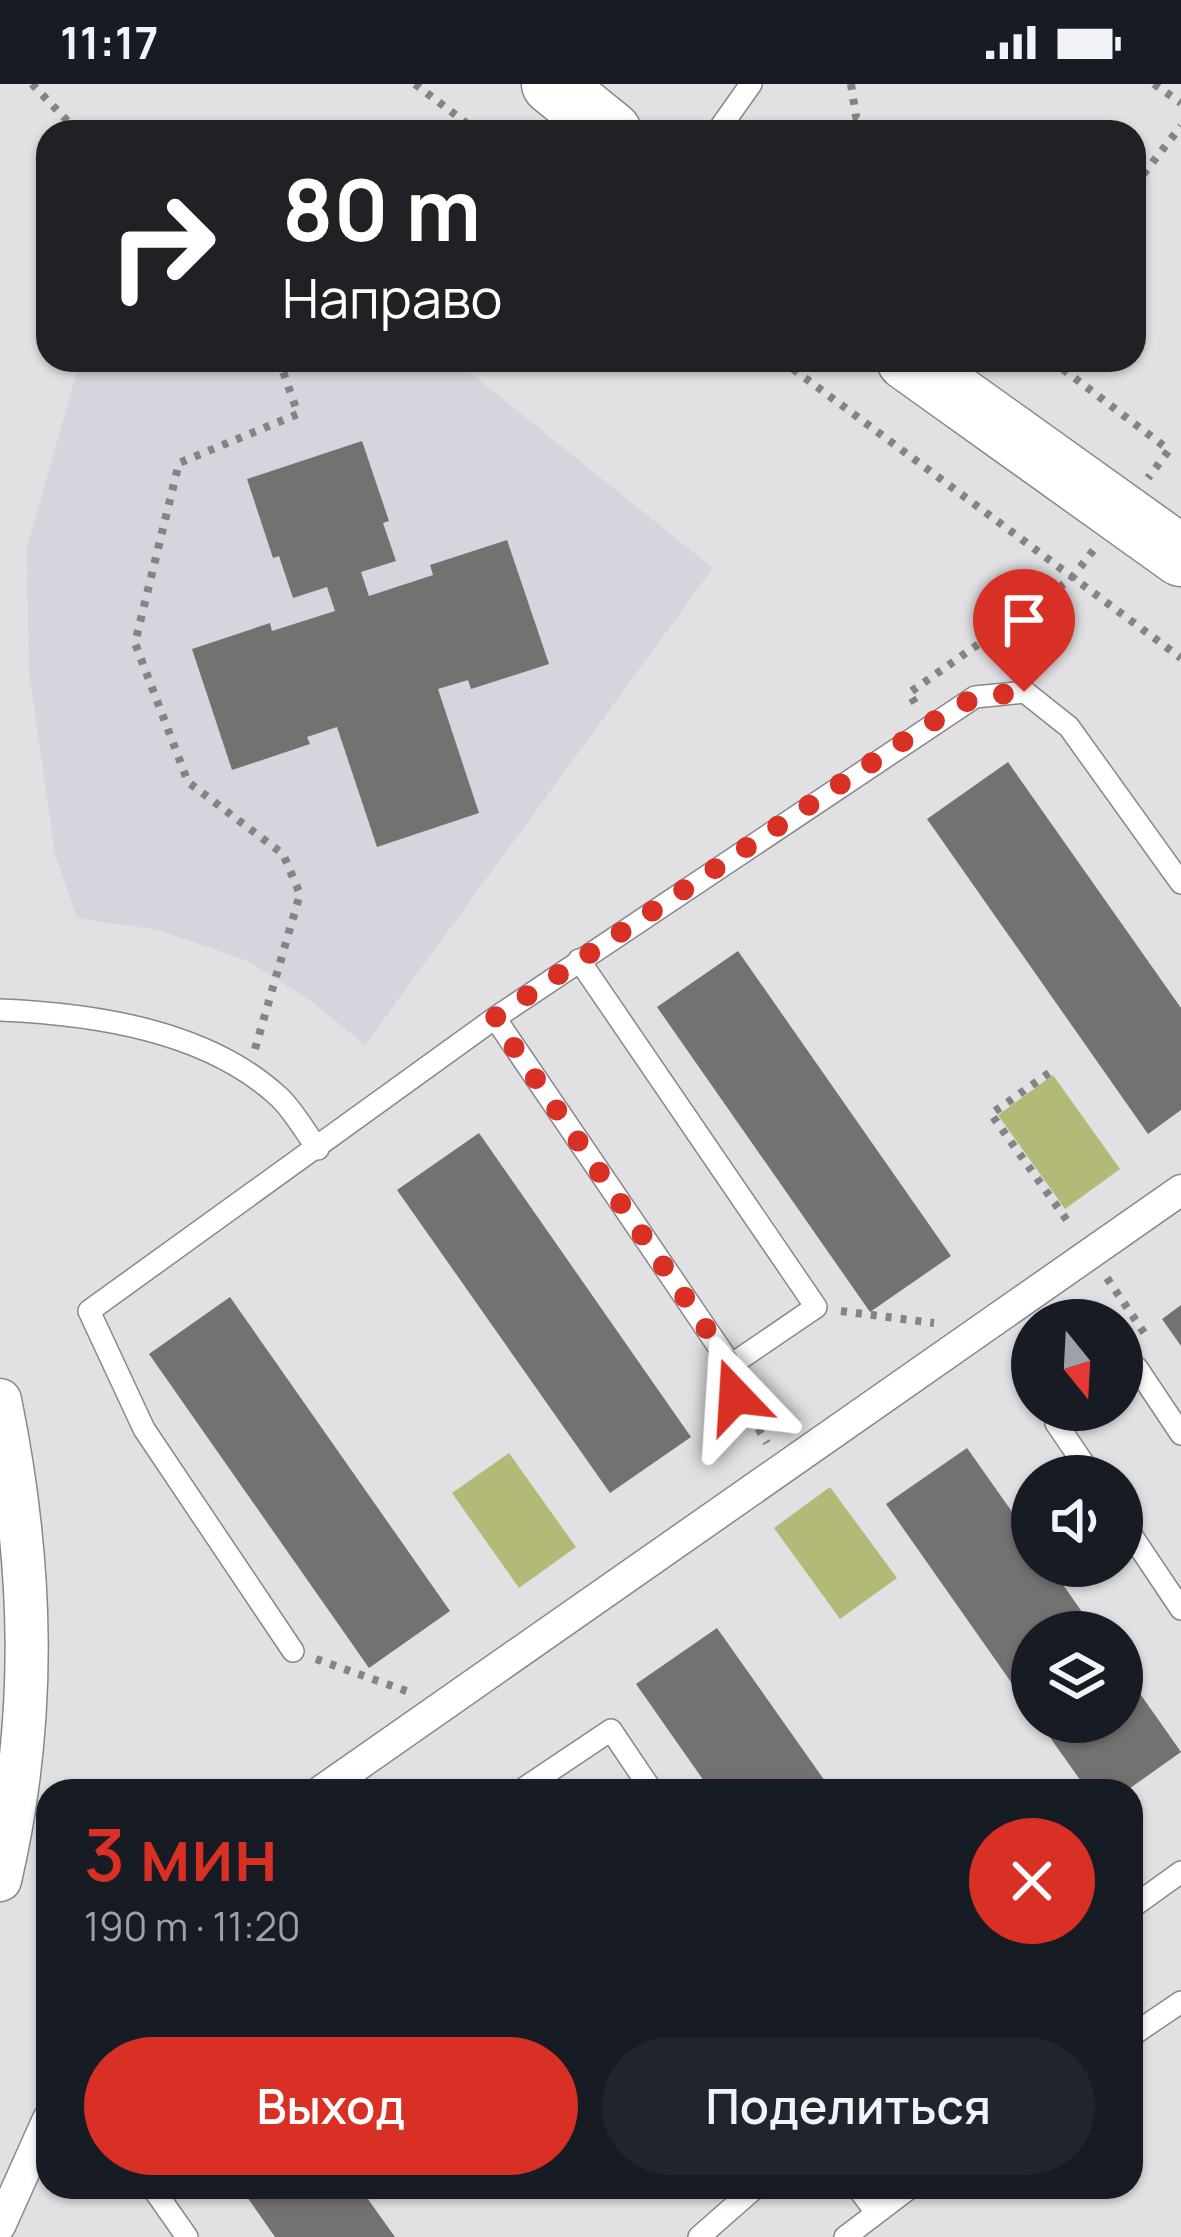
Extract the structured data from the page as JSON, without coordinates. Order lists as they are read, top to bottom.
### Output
{
  "north": "bottom",
  "page": {
    "status": "11:17",
    "turn": ["80 m", "Направо"],
    "heading": ["3 мин", "190 m · 11:20"],
    "buttons": ["Выход", "Поделиться"]
  }
}
